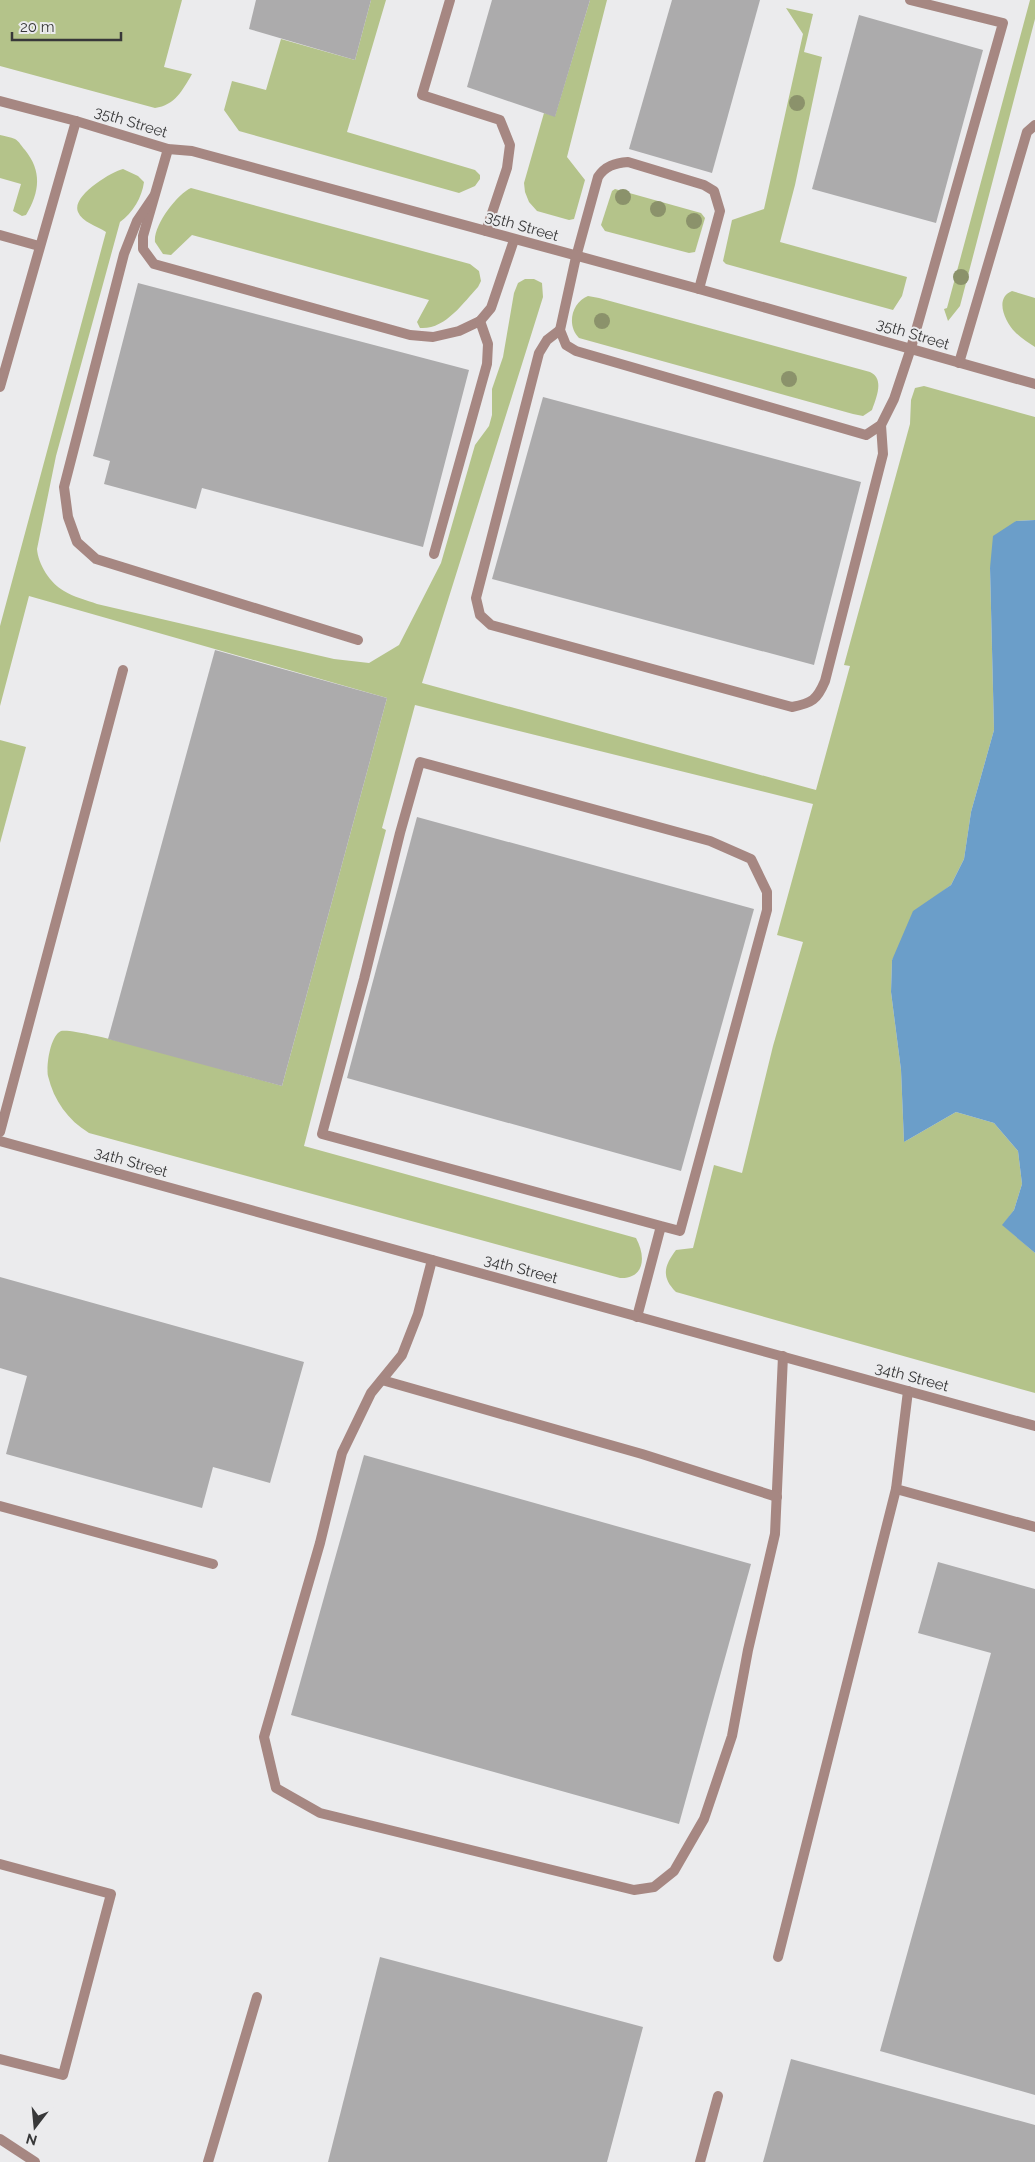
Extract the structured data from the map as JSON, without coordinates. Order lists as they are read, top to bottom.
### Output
{
  "streets": {
    "street": ["35th Street", "34th Street"]
  },
  "scale_bar": "20 m",
  "north": "bottom"
}
